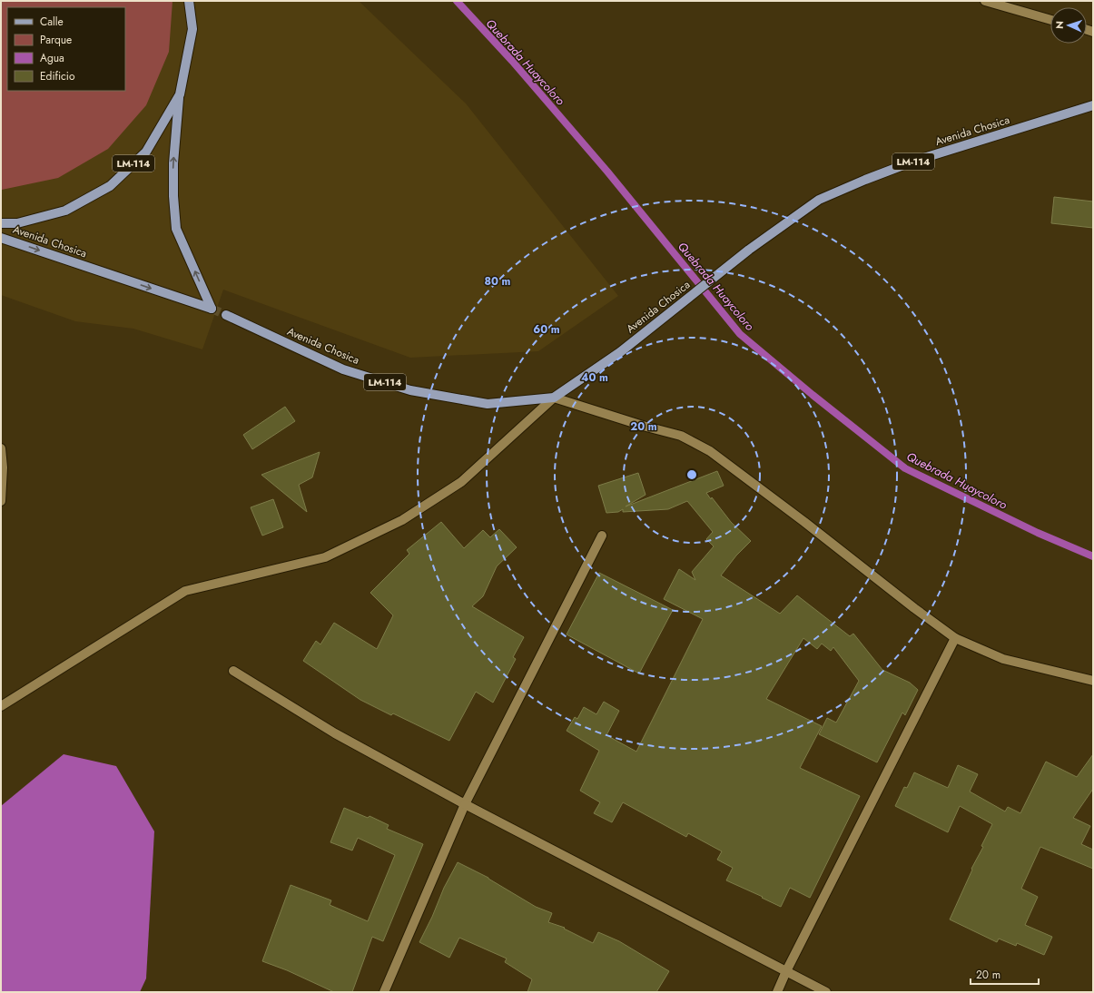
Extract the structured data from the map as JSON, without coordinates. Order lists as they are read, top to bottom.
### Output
{
  "streets": {
    "main road": ["Avenida Chosica", "LM-114"]
  },
  "crossings": [
    ["Avenida Chosica", "LM-114"]
  ],
  "water": ["Quebrada Huaycoloro"],
  "legend": [
    "Calle",
    "Parque",
    "Agua",
    "Edificio"
  ],
  "scale_bar": "20 m",
  "north": "left",
  "rings": [
    "80 m",
    "60 m",
    "40 m",
    "20 m"
  ]
}
